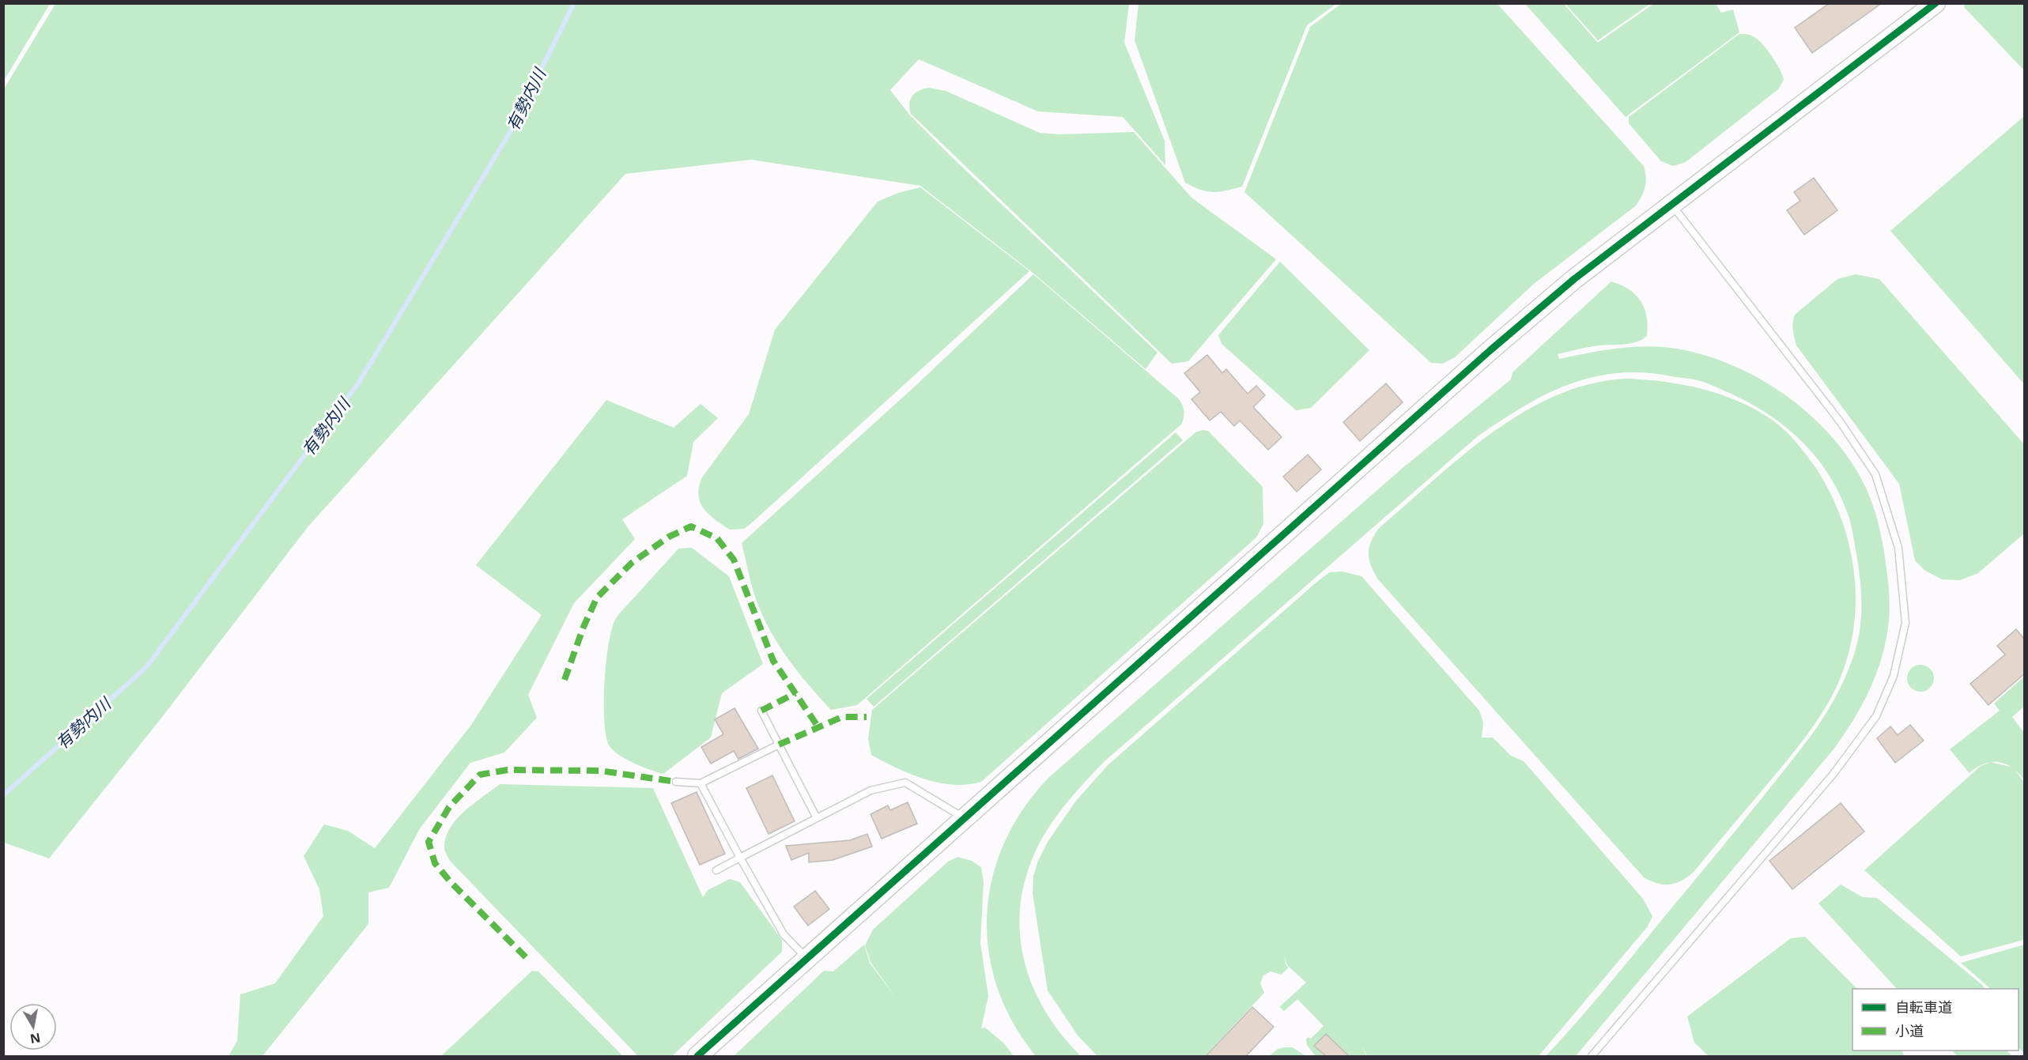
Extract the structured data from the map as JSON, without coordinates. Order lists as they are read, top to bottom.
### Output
{
  "water": ["有勢内川"],
  "legend": ["自転車道", "小道"],
  "north": "bottom"
}
